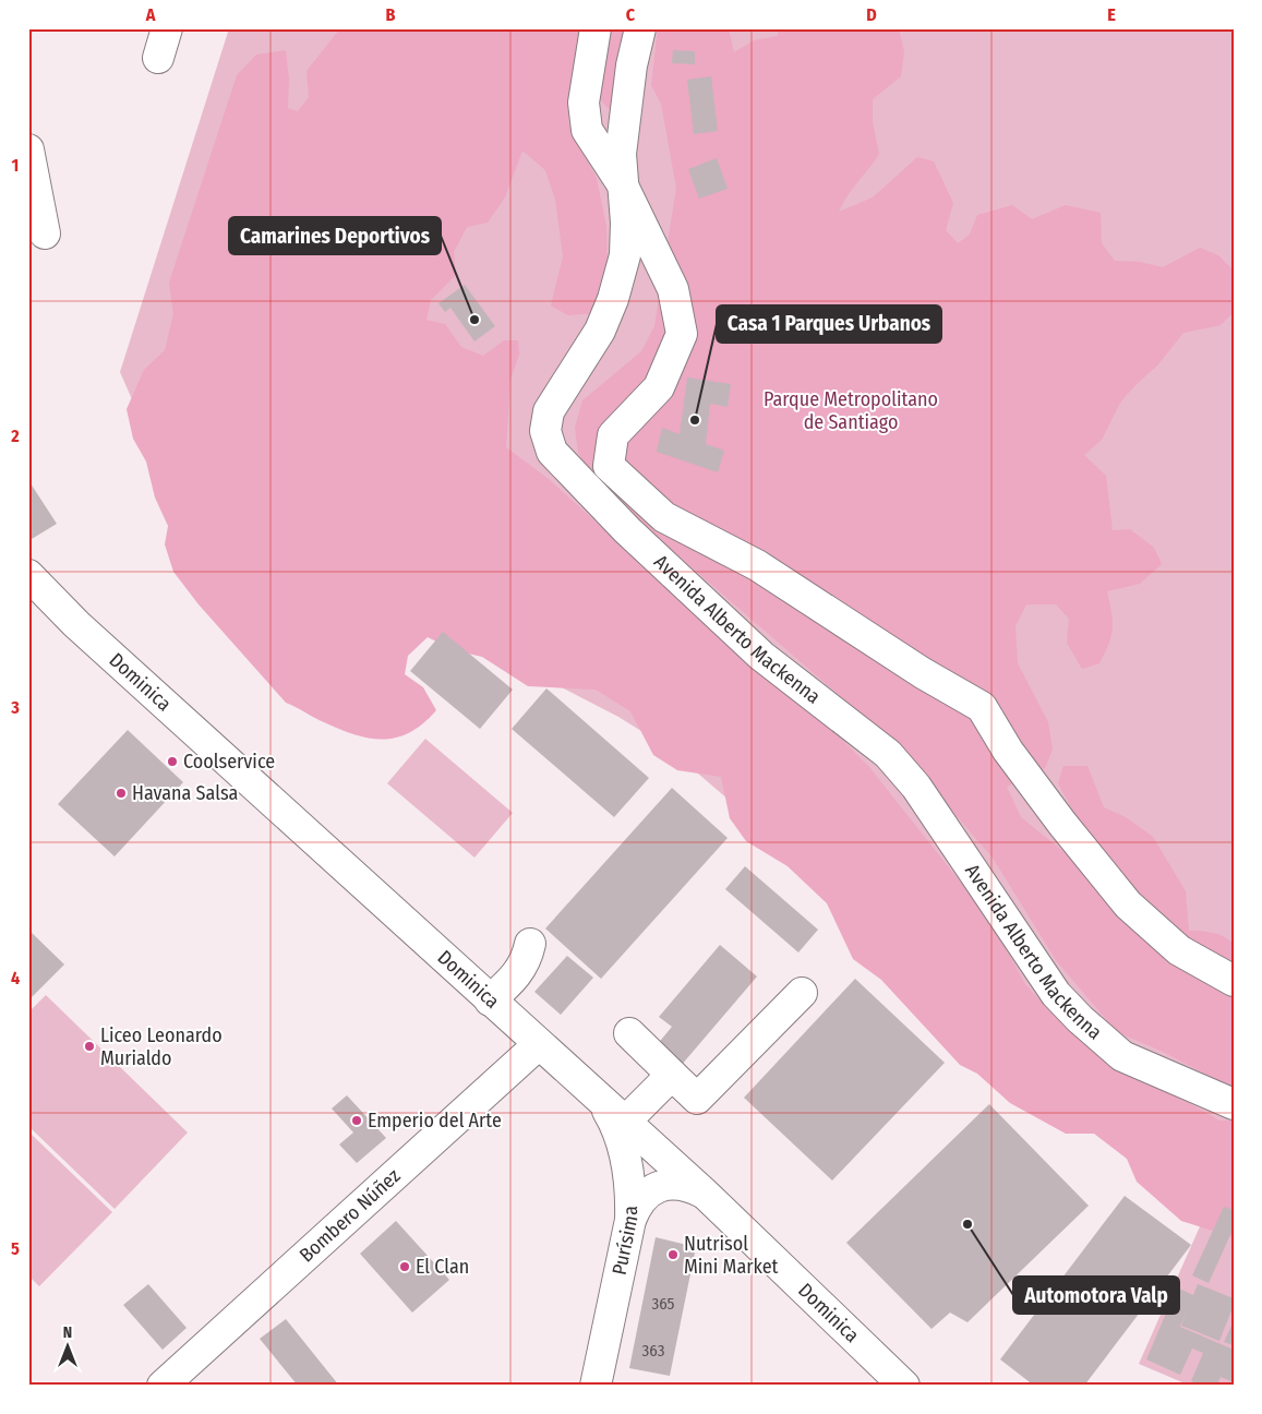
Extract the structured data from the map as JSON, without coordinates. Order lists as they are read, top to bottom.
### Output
{
  "streets": {
    "street": [
      "Avenida Alberto Mackenna",
      "Dominica",
      "Bombero Núñez",
      "Purísima"
    ]
  },
  "crossings": [
    ["Dominica", "Bombero Núñez"],
    ["Dominica", "Purísima"]
  ],
  "parks": ["Parque Metropolitano de Santiago"],
  "places": [
    "Camarines Deportivos",
    "Casa 1 Parques Urbanos",
    "Coolservice",
    "Havana Salsa",
    "Liceo Leonardo Murialdo",
    "Emperio del Arte",
    "Automotora Valp",
    "Nutrisol Mini Market",
    "El Clan"
  ],
  "house_numbers": ["365", "363"],
  "north": "top",
  "grid": {
    "columns": [
      "A",
      "B",
      "C",
      "D",
      "E"
    ],
    "rows": [
      "1",
      "2",
      "3",
      "4",
      "5"
    ]
  }
}
